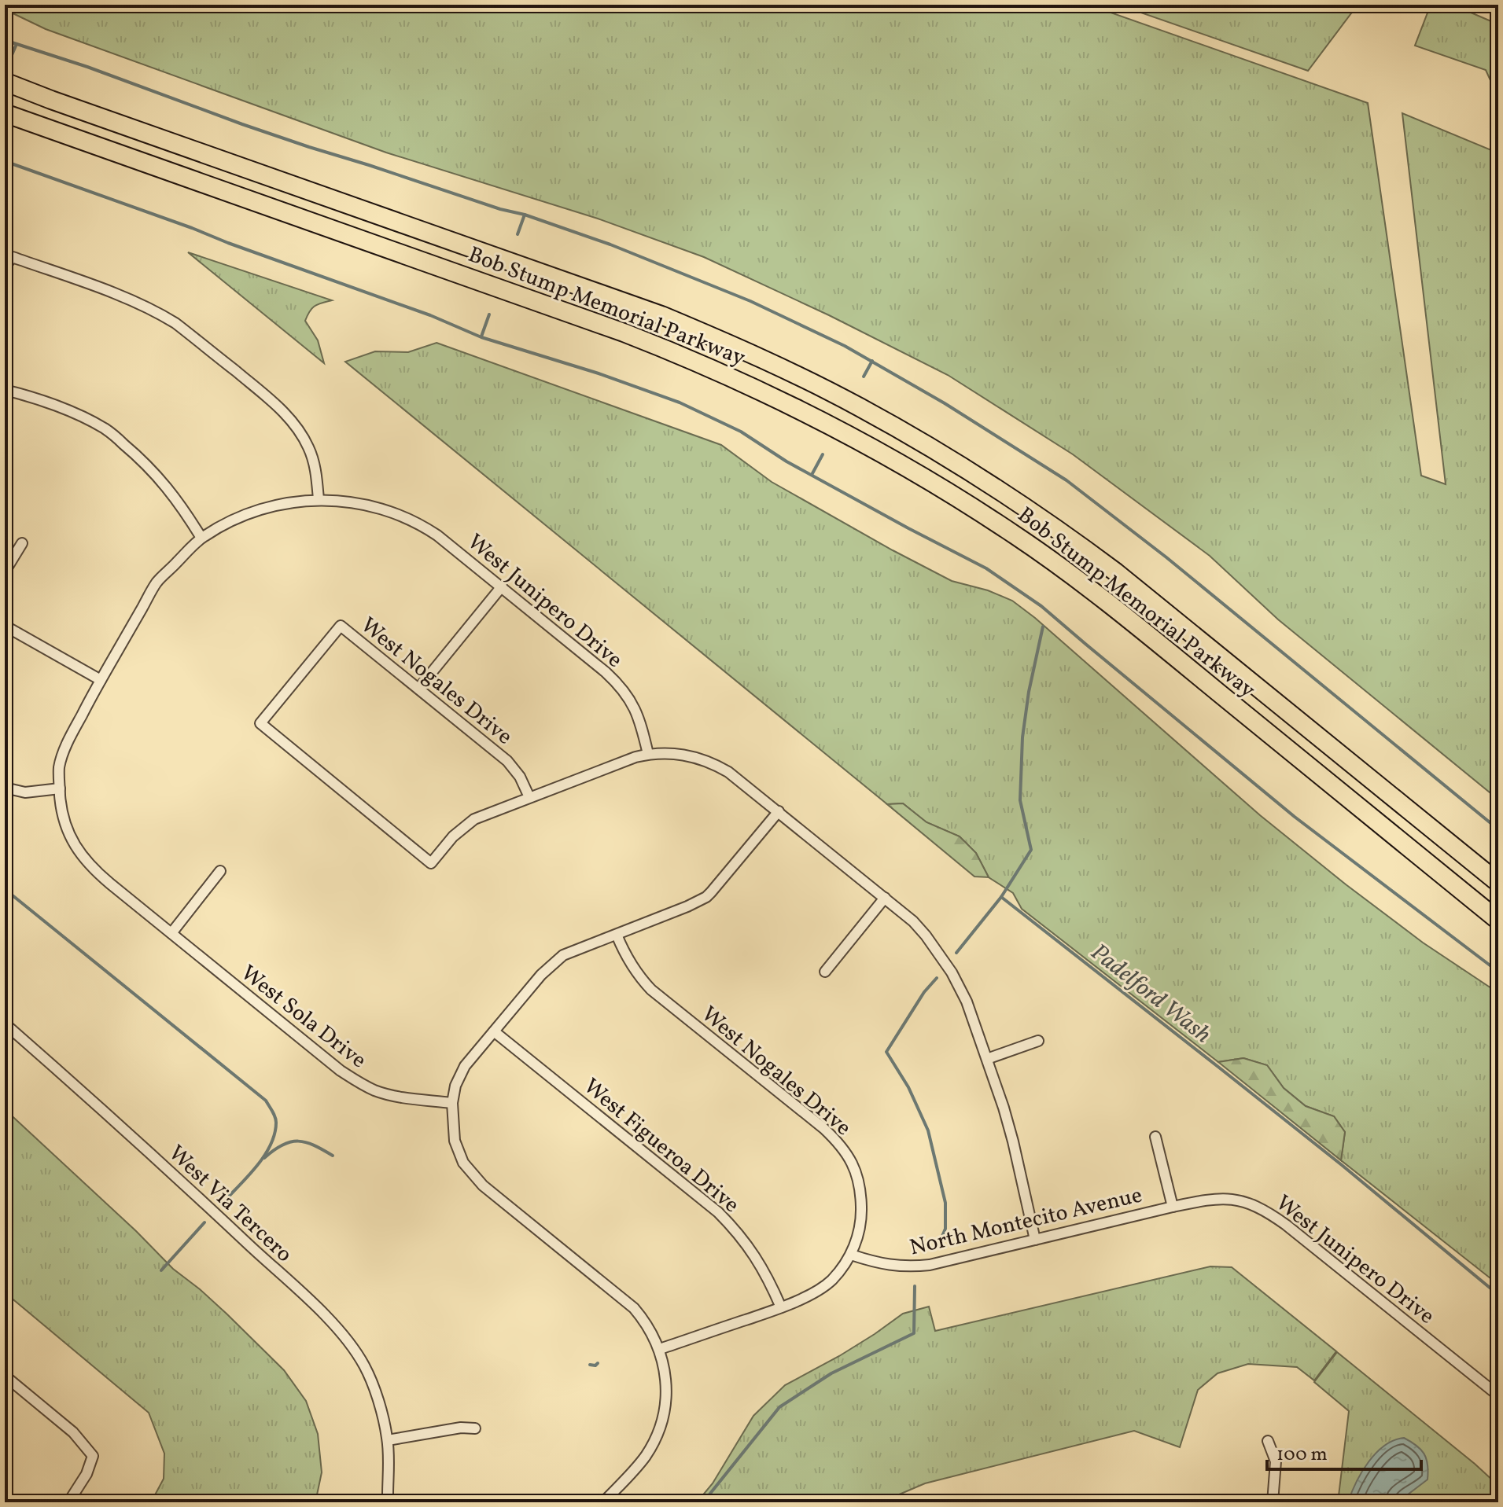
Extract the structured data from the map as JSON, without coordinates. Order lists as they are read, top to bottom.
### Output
{
  "streets": {
    "highway": ["Bob Stump Memorial Parkway"],
    "street": [
      "West Junipero Drive",
      "West Nogales Drive",
      "West Sola Drive",
      "West Figueroa Drive",
      "West Via Tercero",
      "North Montecito Avenue"
    ]
  },
  "crossings": [
    ["West Junipero Drive", "West Sola Drive"],
    ["West Junipero Drive", "North Montecito Avenue"],
    ["West Nogales Drive", "West Figueroa Drive"],
    ["West Nogales Drive", "North Montecito Avenue"]
  ],
  "water": ["Padelford Wash"],
  "scale_bar": "100 m"
}
